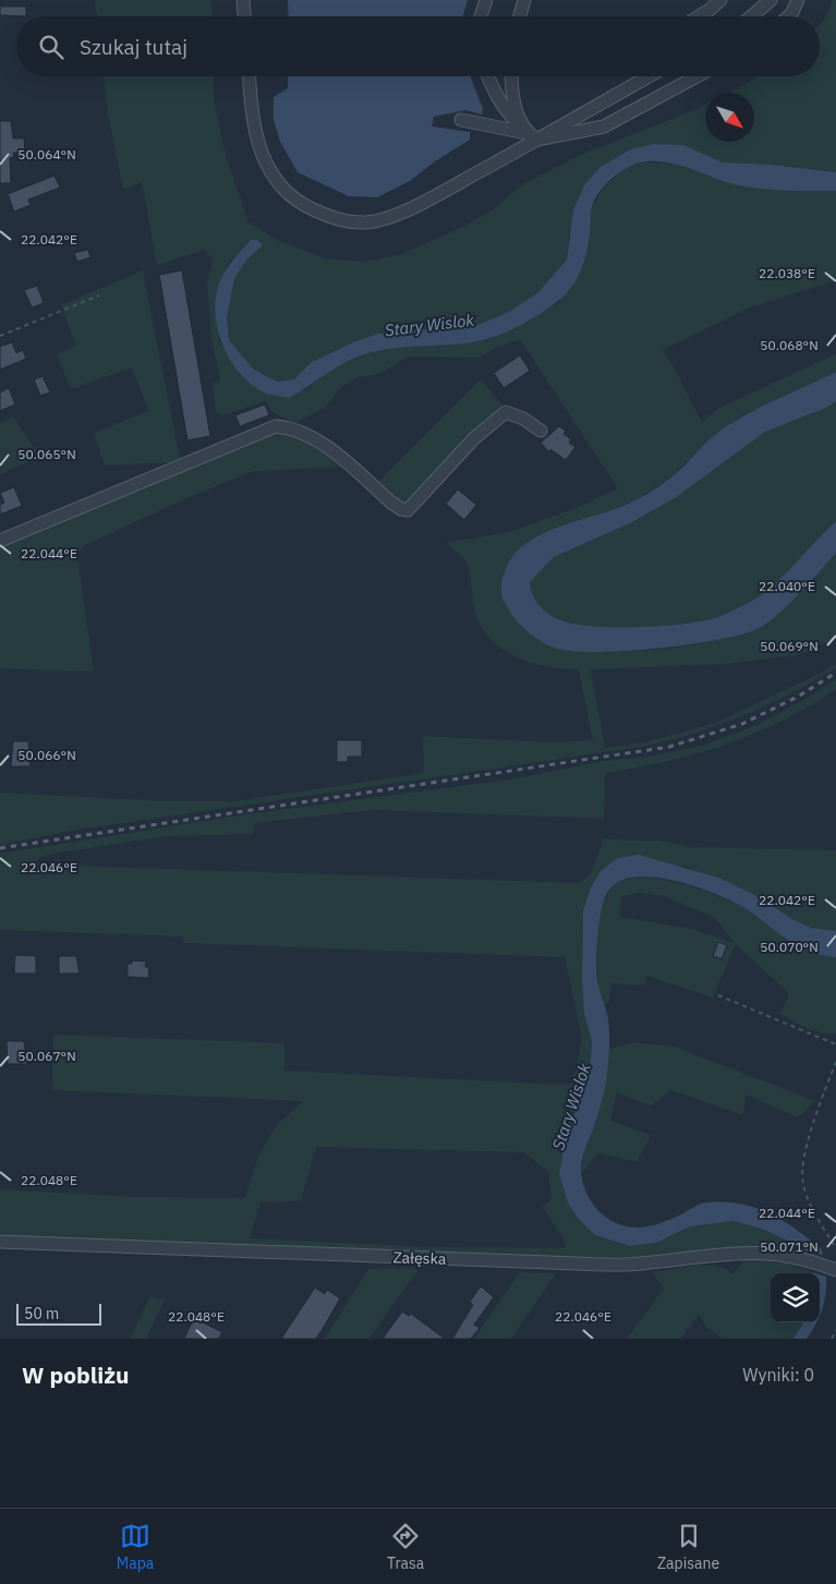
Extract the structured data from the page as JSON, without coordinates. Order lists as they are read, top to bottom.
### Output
{
  "streets": {
    "street": ["Załęska"]
  },
  "water": ["Stary Wislok"],
  "scale_bar": "50 m",
  "north": "bottom right",
  "page": {
    "search": "Szukaj tutaj",
    "scale": "50 m",
    "heading": ["W pobliżu", "Wyniki: 0"],
    "nav": ["Mapa", "Trasa", "Zapisane"]
  },
  "coordinates": [
    "50.064°N",
    "22.042°E",
    "22.038°E",
    "50.068°N",
    "50.065°N",
    "22.044°E",
    "22.040°E",
    "50.069°N",
    "50.066°N",
    "22.046°E",
    "50.070°N",
    "50.067°N",
    "22.048°E",
    "50.071°N"
  ]
}
